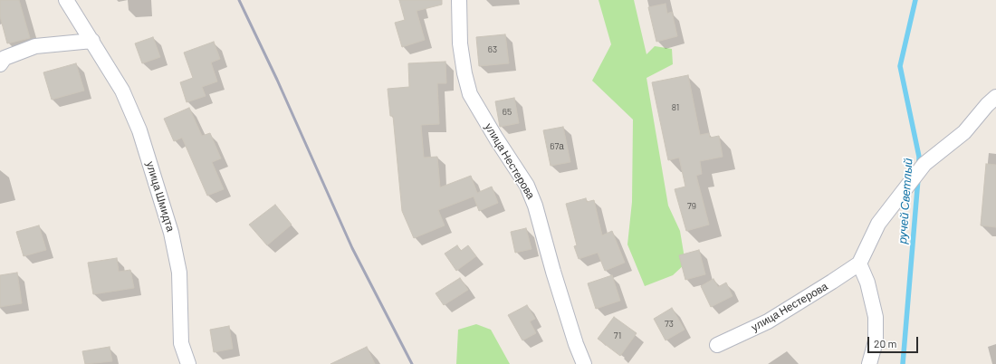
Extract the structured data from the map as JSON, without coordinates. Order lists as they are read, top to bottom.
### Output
{
  "streets": {
    "street": ["улица Нестерова", "улица Шмидта"]
  },
  "water": ["ручей Светлый"],
  "house_numbers": [
    "63",
    "81",
    "65",
    "67а",
    "79",
    "73",
    "71"
  ],
  "scale_bar": "20 m"
}
